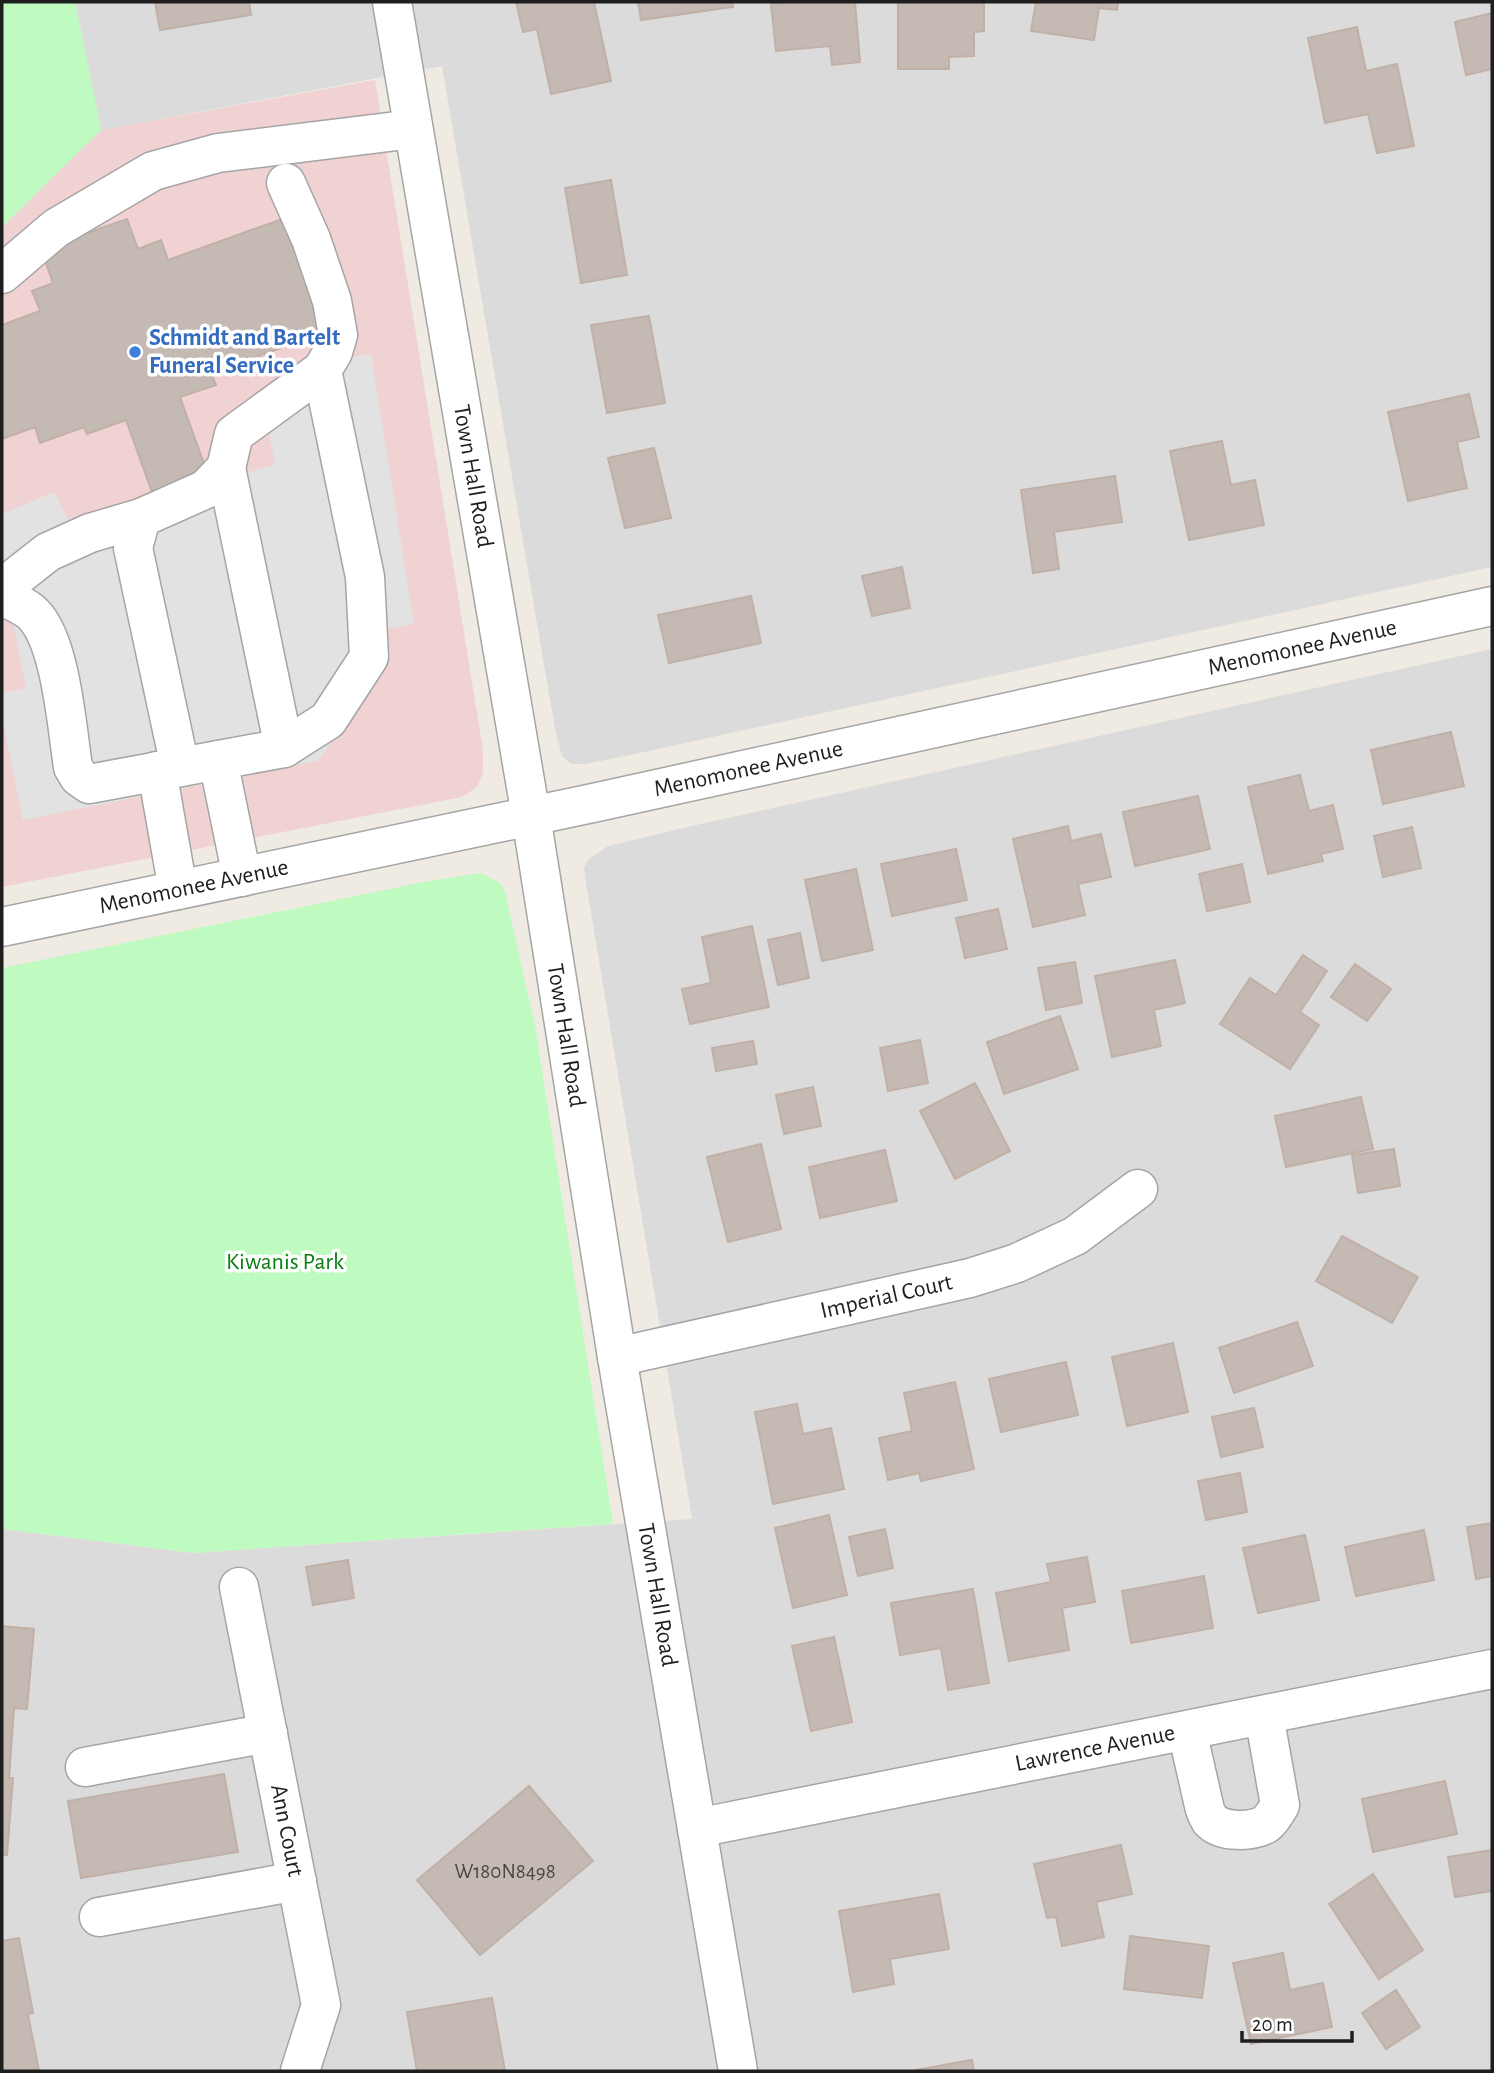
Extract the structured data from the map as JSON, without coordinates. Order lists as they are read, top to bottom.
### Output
{
  "streets": {
    "street": [
      "Town Hall Road",
      "Menomonee Avenue",
      "Imperial Court",
      "Lawrence Avenue",
      "Ann Court"
    ]
  },
  "crossings": [
    ["Town Hall Road", "Menomonee Avenue"],
    ["Town Hall Road", "Imperial Court"],
    ["Town Hall Road", "Lawrence Avenue"]
  ],
  "parks": ["Kiwanis Park"],
  "places": ["Schmidt and Bartelt Funeral Service"],
  "house_numbers": ["W180N8498"],
  "scale_bar": "20 m"
}
